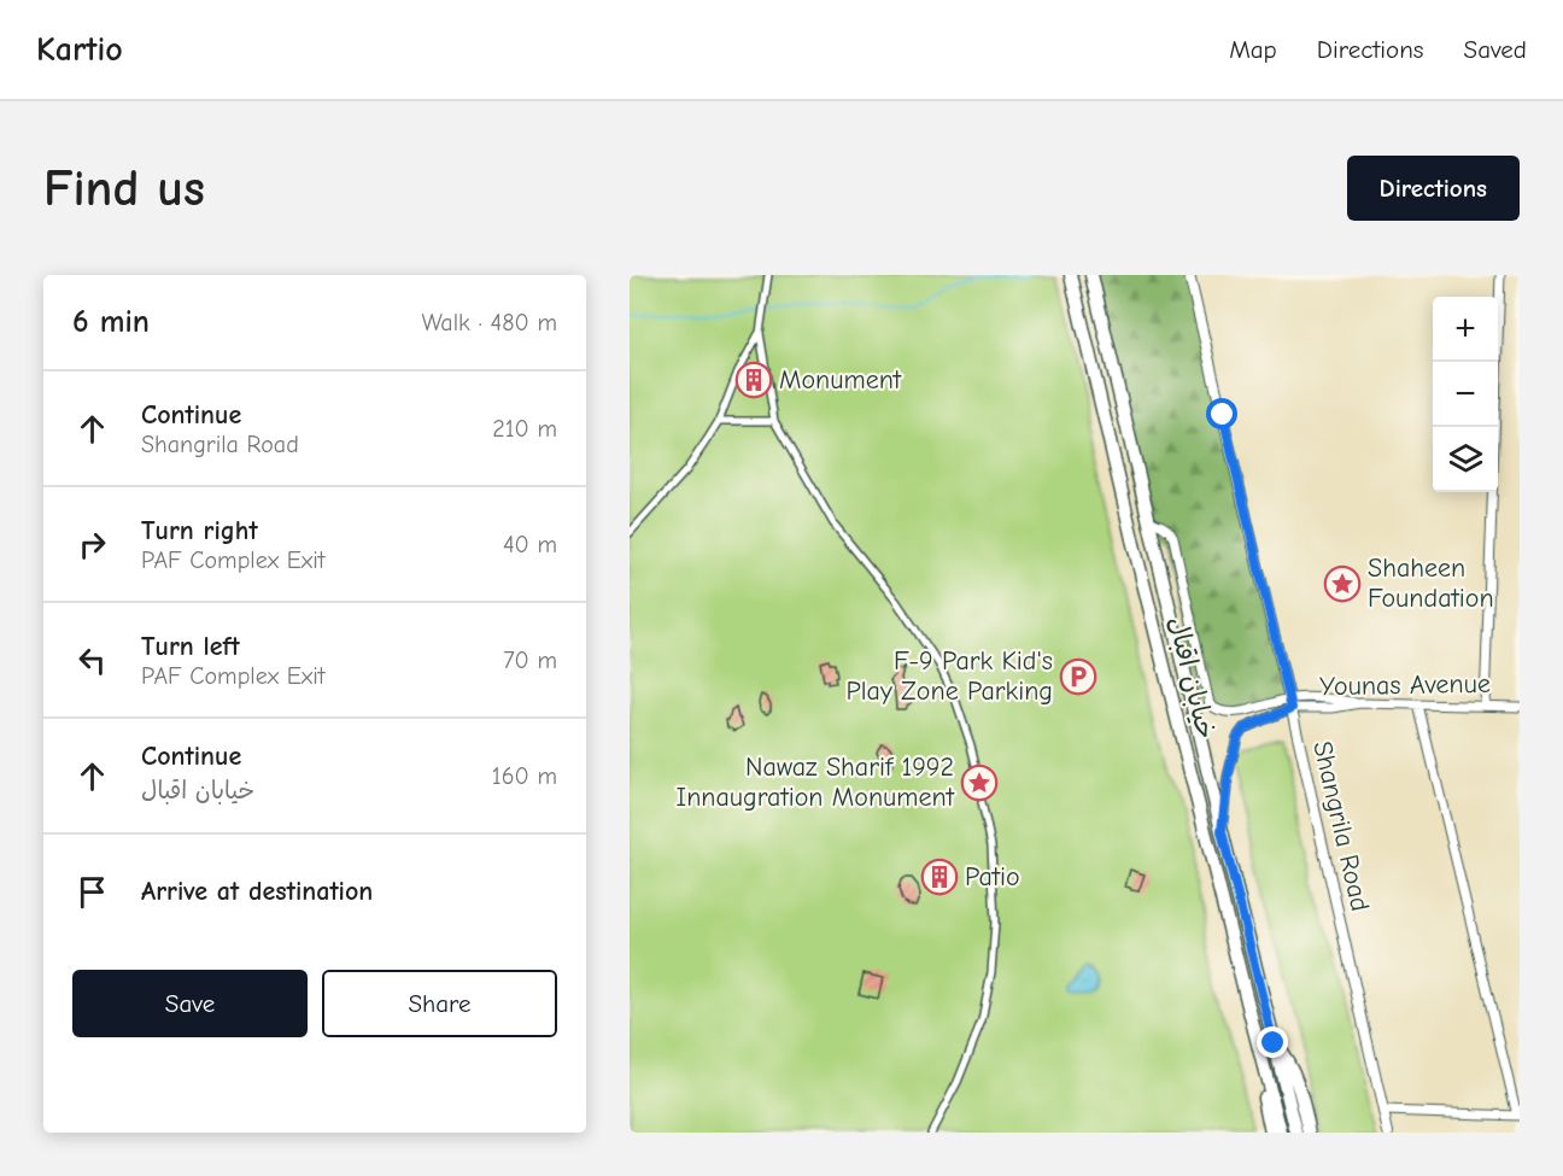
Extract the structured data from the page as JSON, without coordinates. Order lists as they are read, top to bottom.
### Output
{
  "streets": {
    "main road": ["خیابان اقبال"],
    "street": ["Younas Avenue", "Shangrila Road"]
  },
  "crossings": [
    ["Younas Avenue", "Shangrila Road"]
  ],
  "places": {
    "building": ["Monument", "Patio"],
    "place": ["Shaheen Foundation", "Nawaz Sharif 1992 Innaugration Monument"],
    "parking": ["F-9 Park Kid's Play Zone Parking"]
  },
  "page": {
    "header": "Kartio",
    "nav": ["Map", "Directions", "Saved"],
    "buttons": [
      "Directions",
      ["Save", "Share"]
    ],
    "title": "Find us",
    "heading": ["6 min", "Walk · 480 m"],
    "map_buttons": ["+", "−"],
    "list": [
      ["Continue", "Shangrila Road", "210 m"],
      ["Turn right", "PAF Complex Exit", "40 m"],
      ["Turn left", "PAF Complex Exit", "70 m"],
      ["Continue", "خیابان اقبال", "160 m"],
      "Arrive at destination"
    ]
  }
}
